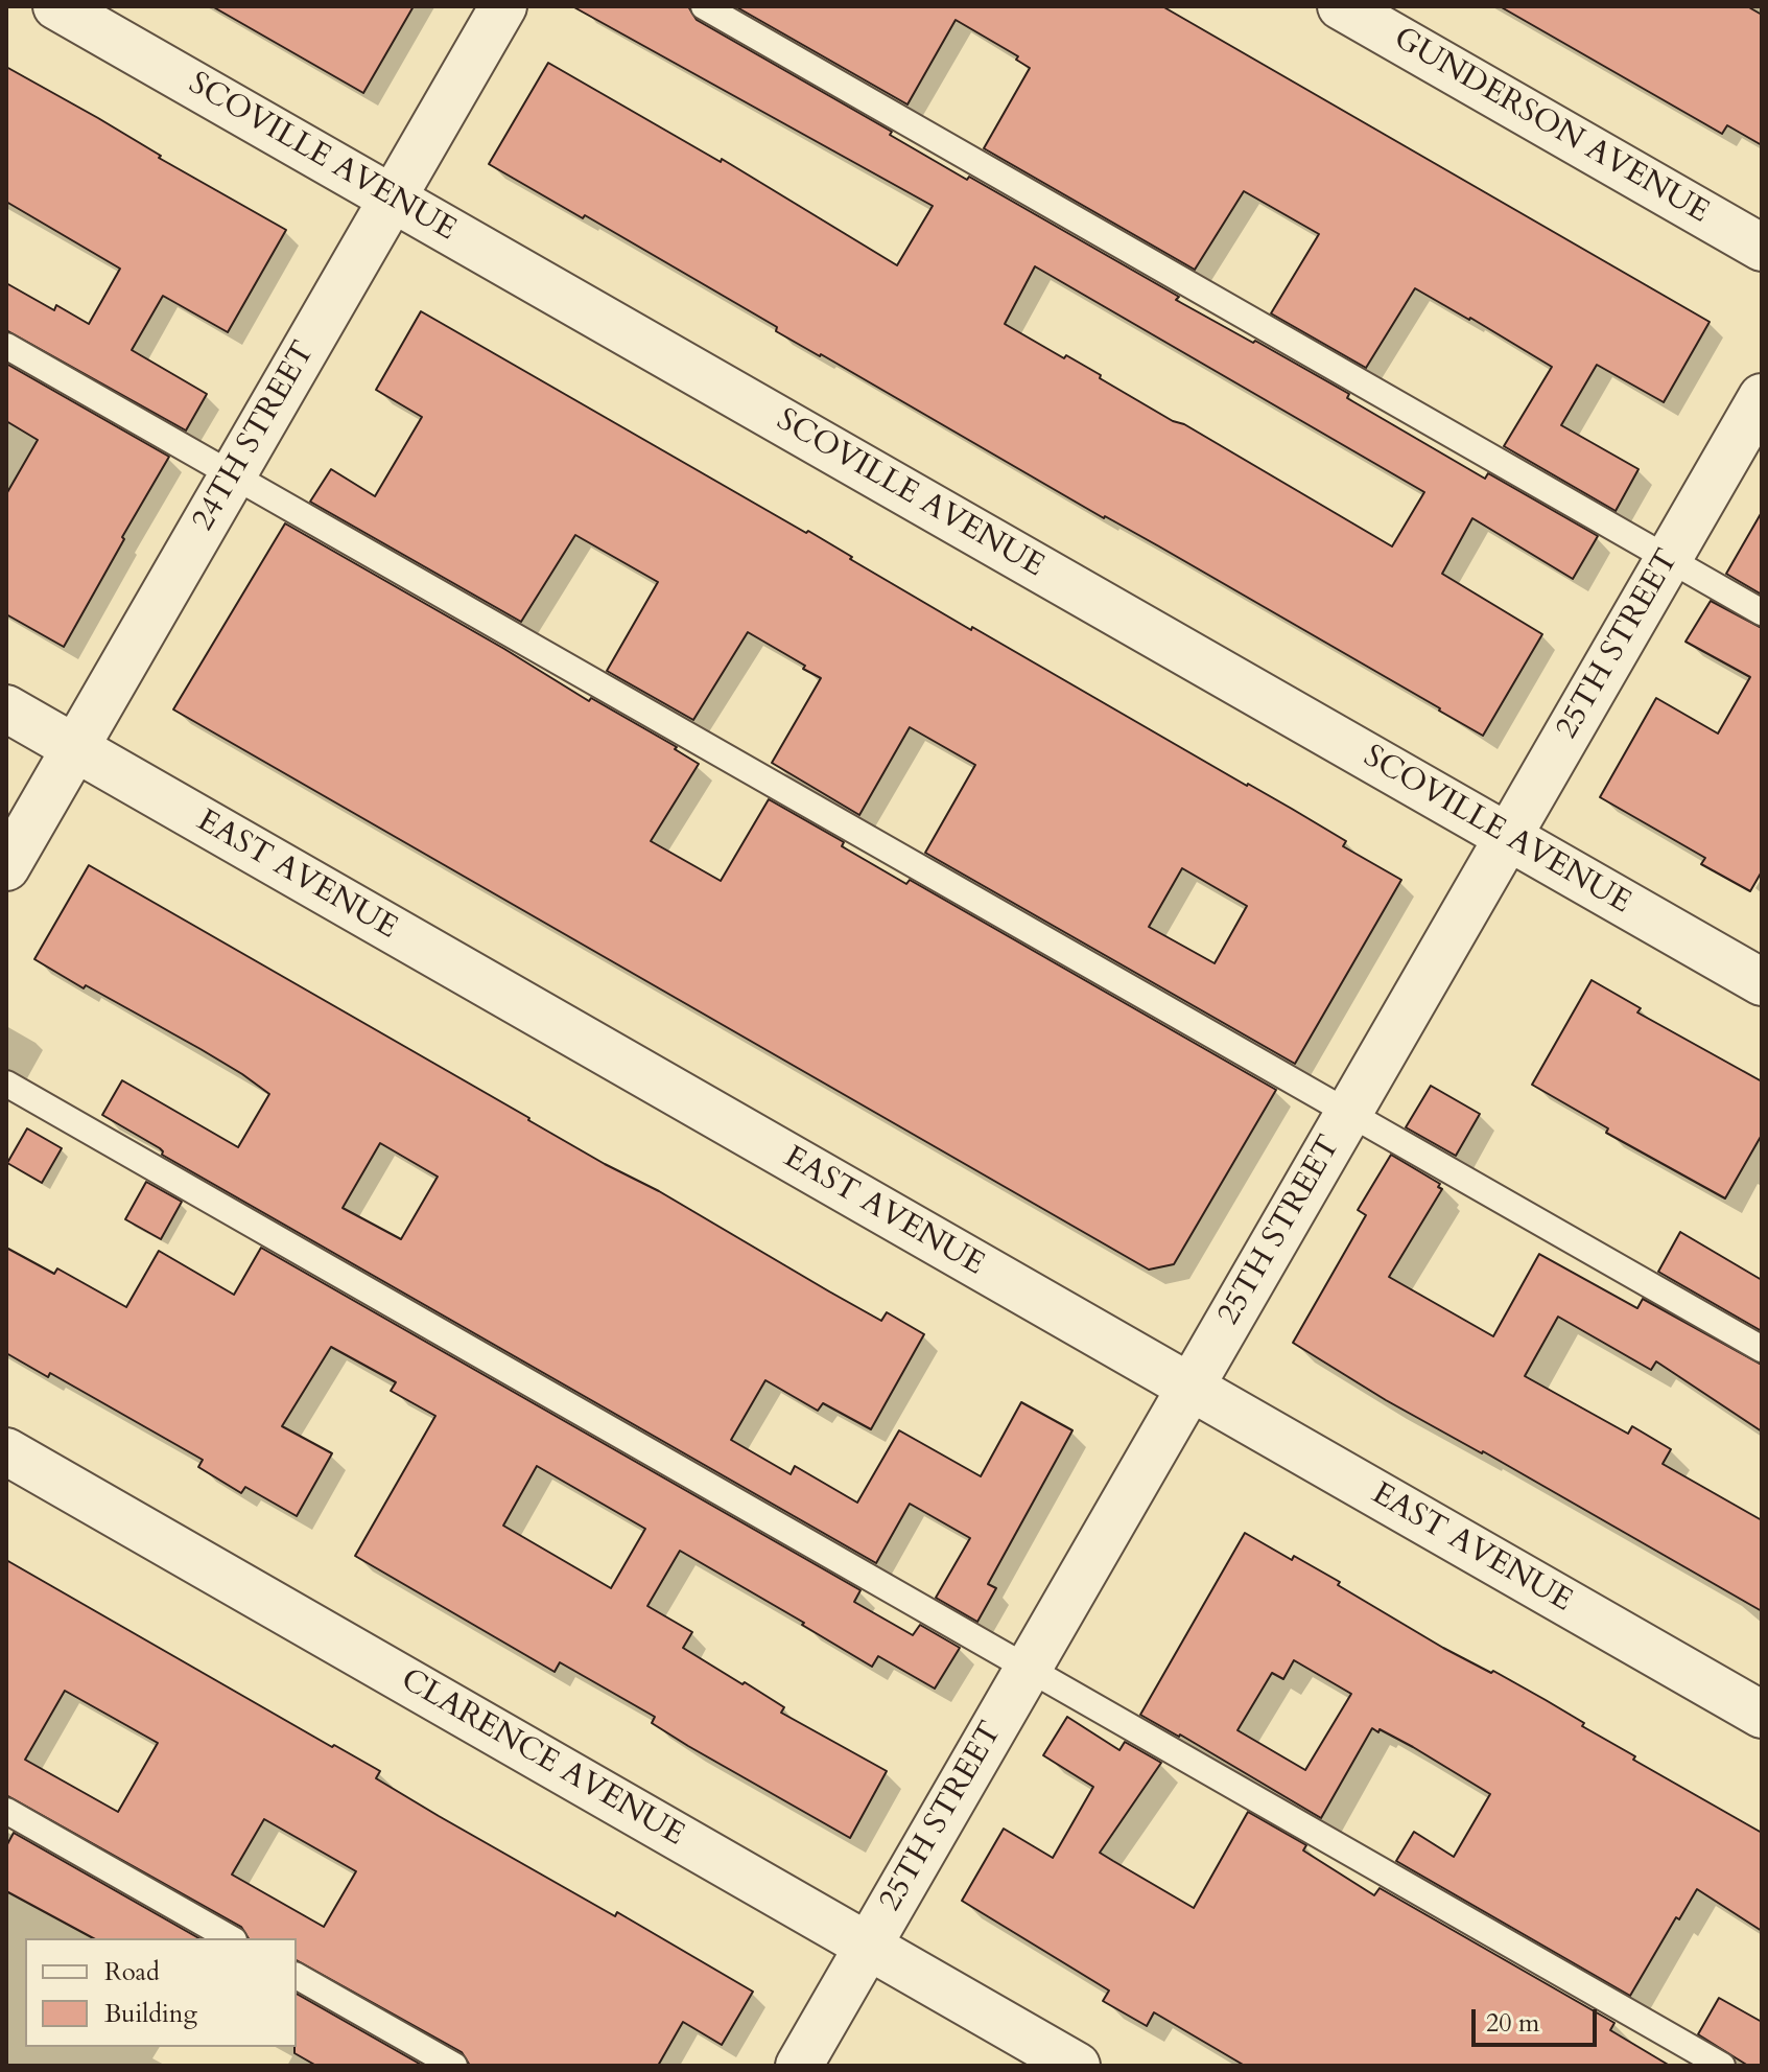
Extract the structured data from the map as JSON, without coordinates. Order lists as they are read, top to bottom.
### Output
{
  "streets": {
    "street": [
      "GUNDERSON AVENUE",
      "SCOVILLE AVENUE",
      "24TH STREET",
      "25TH STREET",
      "EAST AVENUE",
      "CLARENCE AVENUE"
    ]
  },
  "crossings": [
    ["SCOVILLE AVENUE", "24TH STREET"],
    ["SCOVILLE AVENUE", "25TH STREET"],
    ["24TH STREET", "EAST AVENUE"],
    ["25TH STREET", "EAST AVENUE"],
    ["25TH STREET", "CLARENCE AVENUE"]
  ],
  "legend": ["Road", "Building"],
  "scale_bar": "20 m"
}
